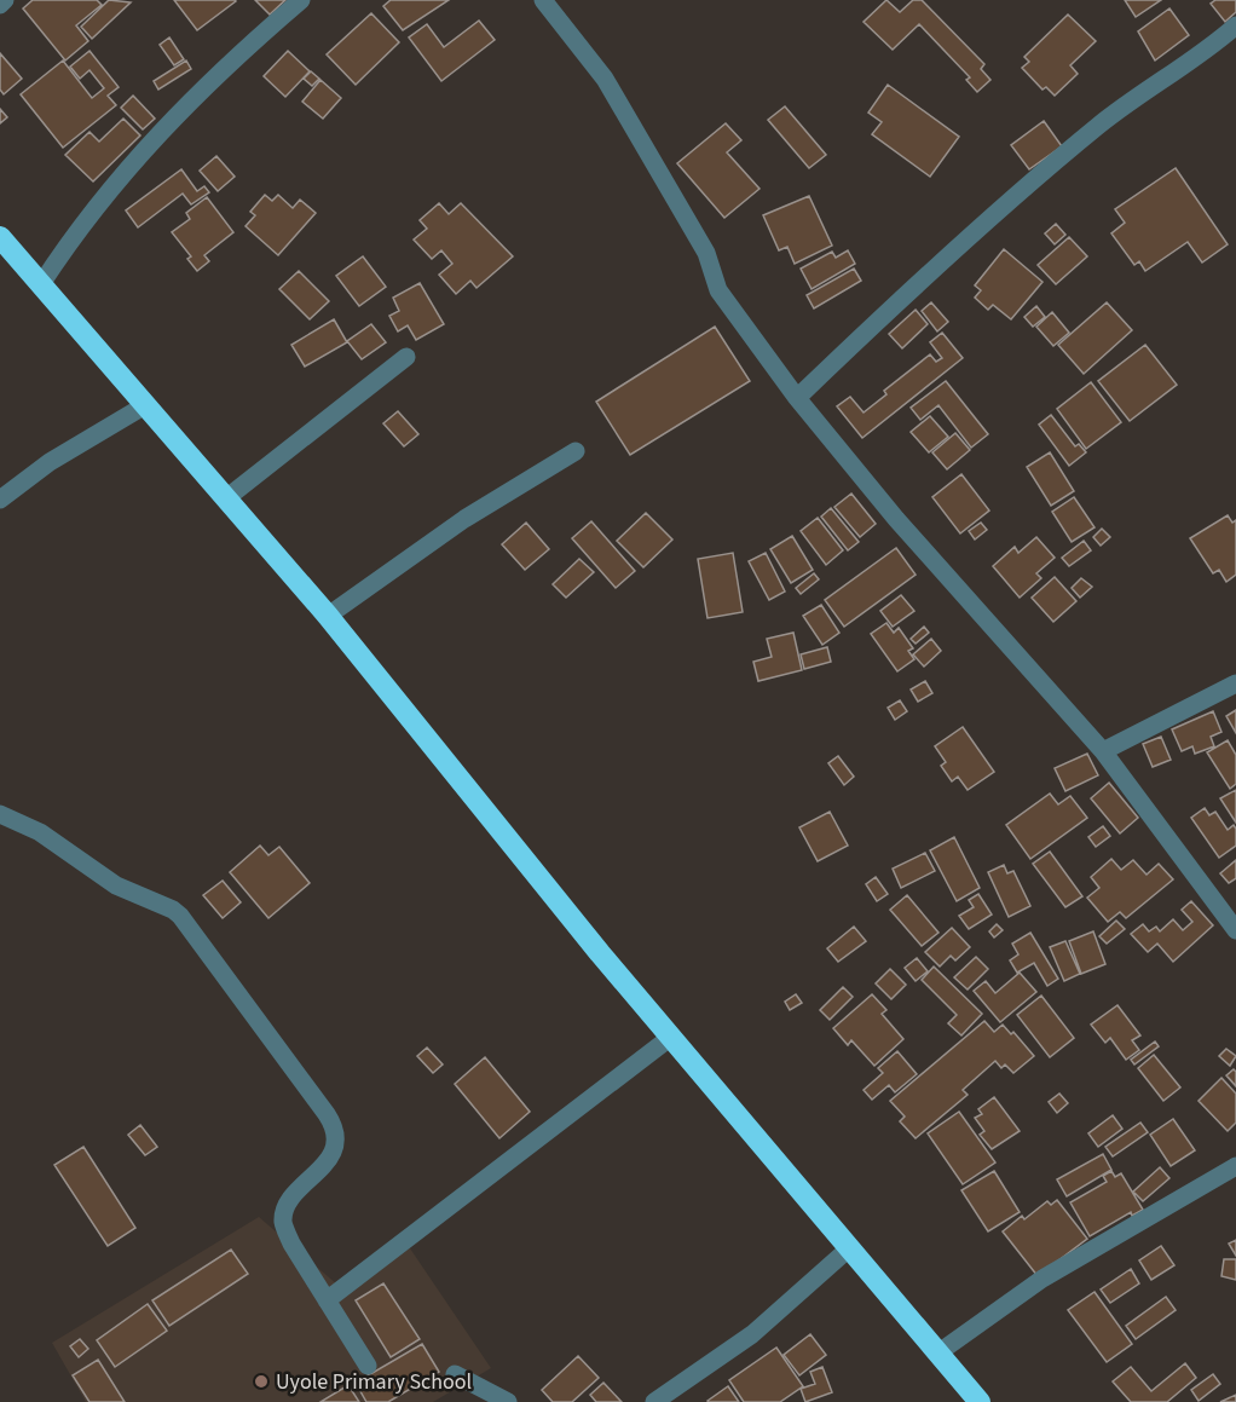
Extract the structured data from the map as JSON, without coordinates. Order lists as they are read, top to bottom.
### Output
{
  "places": ["Uyole Primary School"]
}
